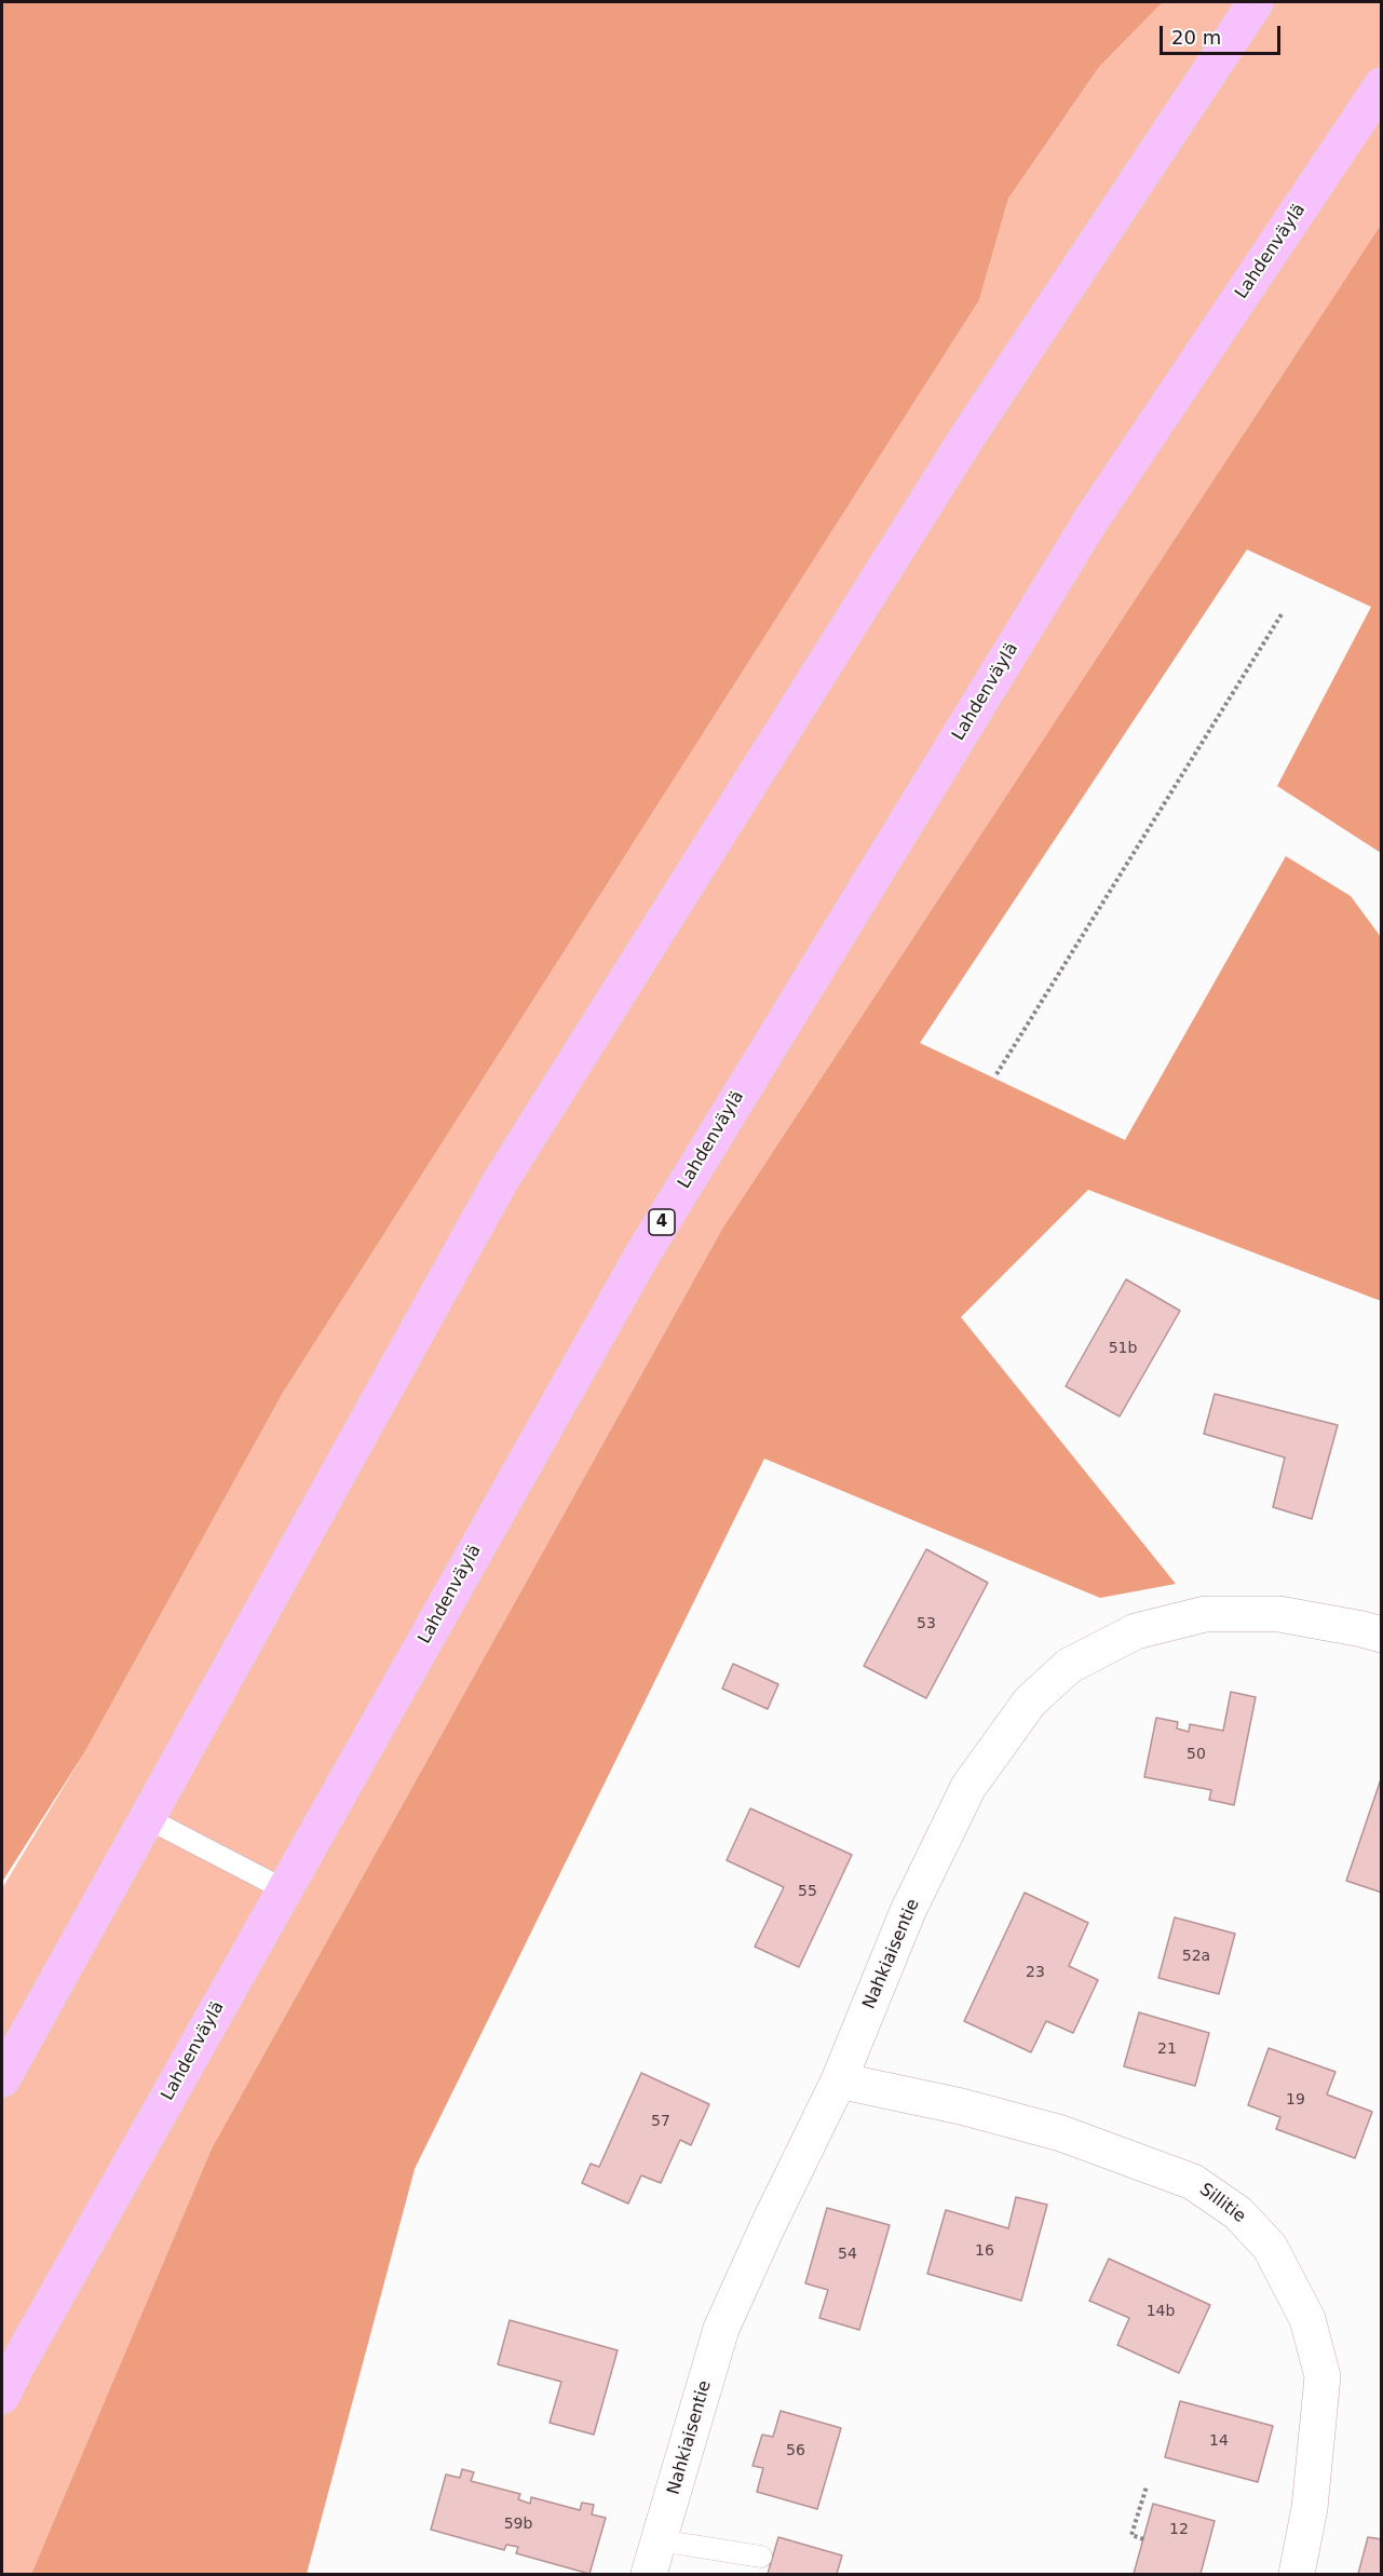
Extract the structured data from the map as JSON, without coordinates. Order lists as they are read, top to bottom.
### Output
{
  "streets": {
    "highway": ["Lahdenväylä", "4"],
    "street": ["Nahkiaisentie", "Sillitie"]
  },
  "crossings": [
    ["Nahkiaisentie", "Sillitie"]
  ],
  "house_numbers": [
    "51b",
    "53",
    "50",
    "55",
    "52a",
    "23",
    "21",
    "19",
    "57",
    "16",
    "54",
    "14b",
    "14",
    "56",
    "59b",
    "12"
  ],
  "scale_bar": "20 m"
}
